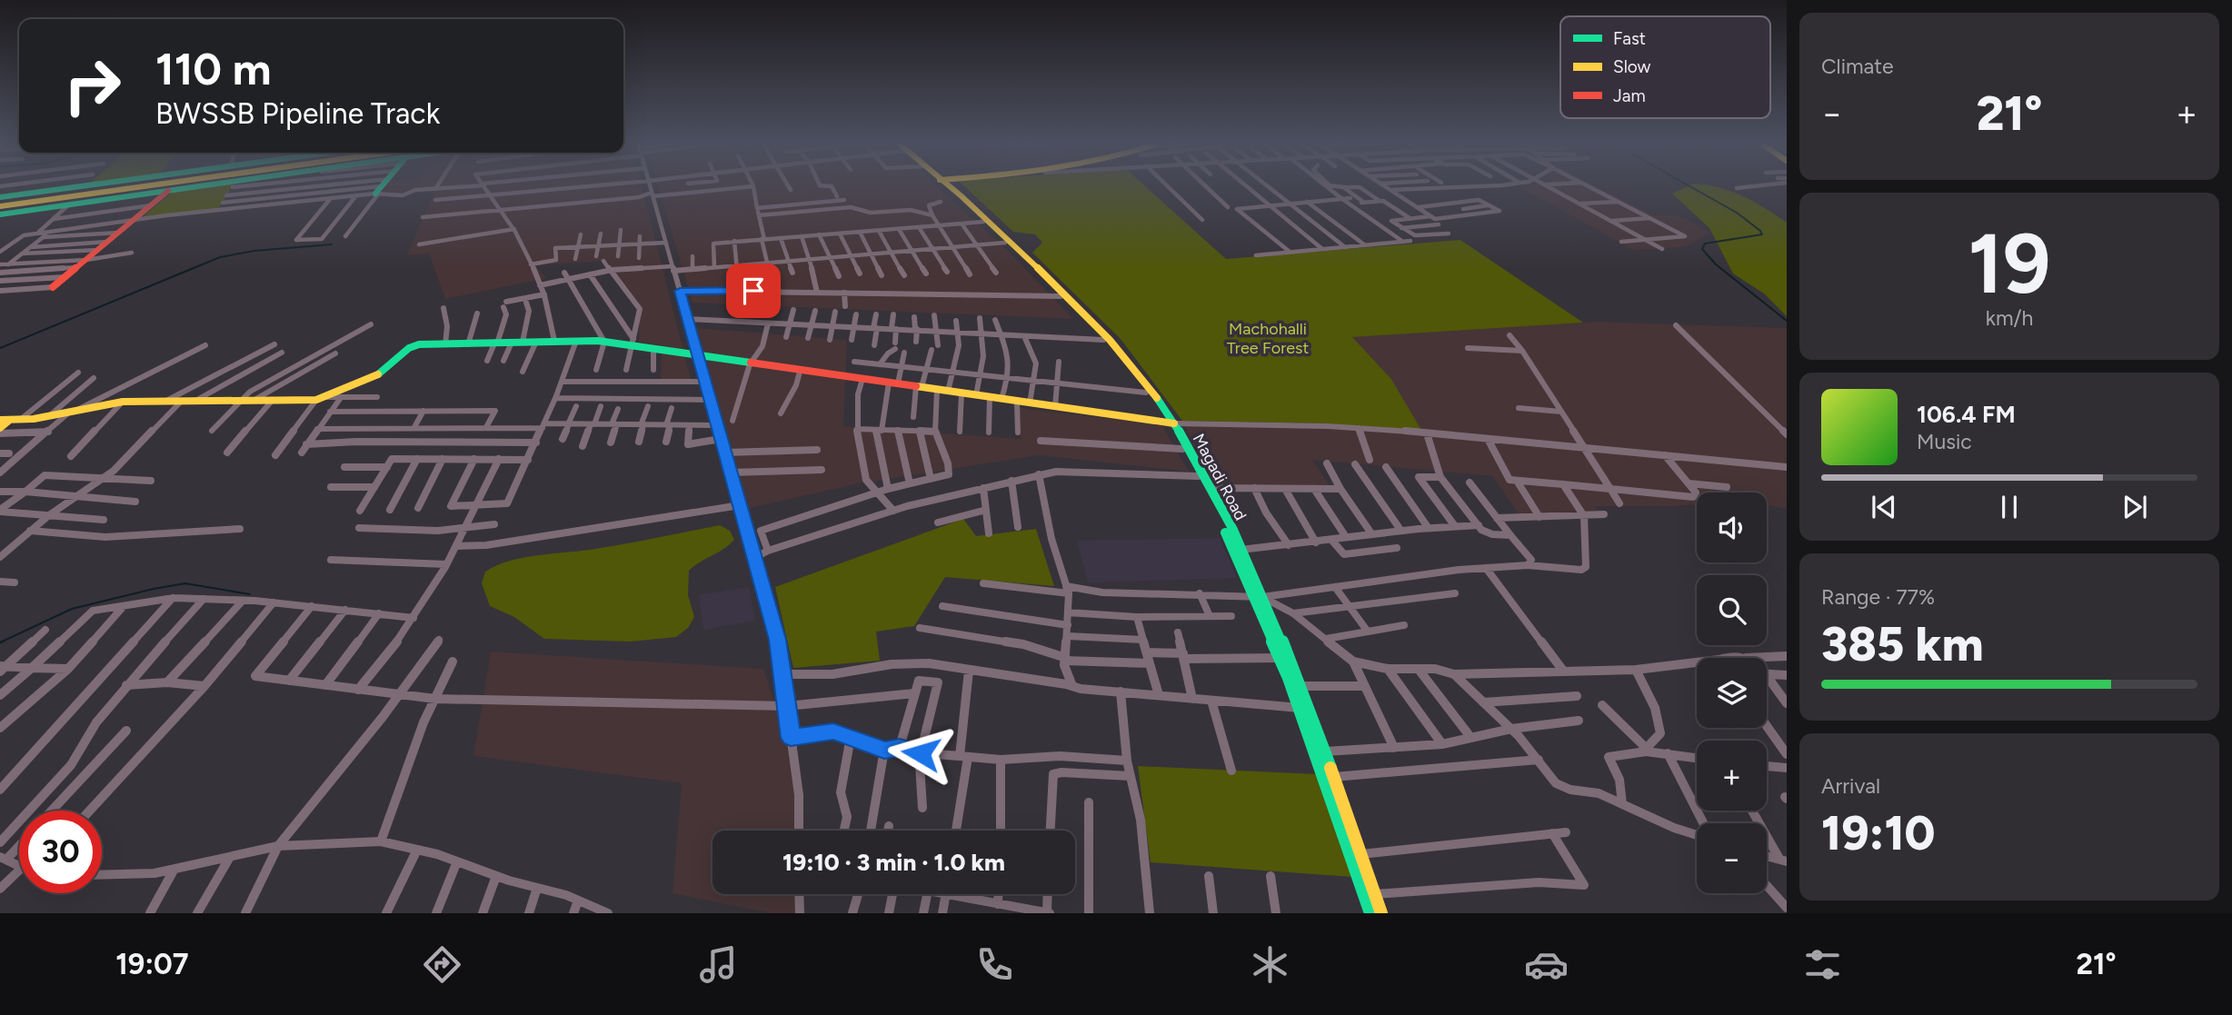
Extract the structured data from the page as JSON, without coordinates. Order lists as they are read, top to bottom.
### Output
{
  "streets": {
    "main road": ["Magadi Road"]
  },
  "parks": ["Machohalli Tree Forest"],
  "legend": ["Fast", "Slow", "Jam"],
  "page": {
    "tile": [
      "Climate",
      ["19", "km/h"],
      ["Range · 77%", "385 km"],
      ["Arrival", "19:10"]
    ],
    "turn": ["110 m", "BWSSB Pipeline Track"],
    "heat": ["−", "21°", "+"],
    "song": ["106.4 FM", "Music"],
    "map_buttons": ["+", "−"],
    "limit": "30",
    "trip": "19:10 · 3 min · 1.0 km",
    "tabs": ["19:07", "21°"]
  }
}
